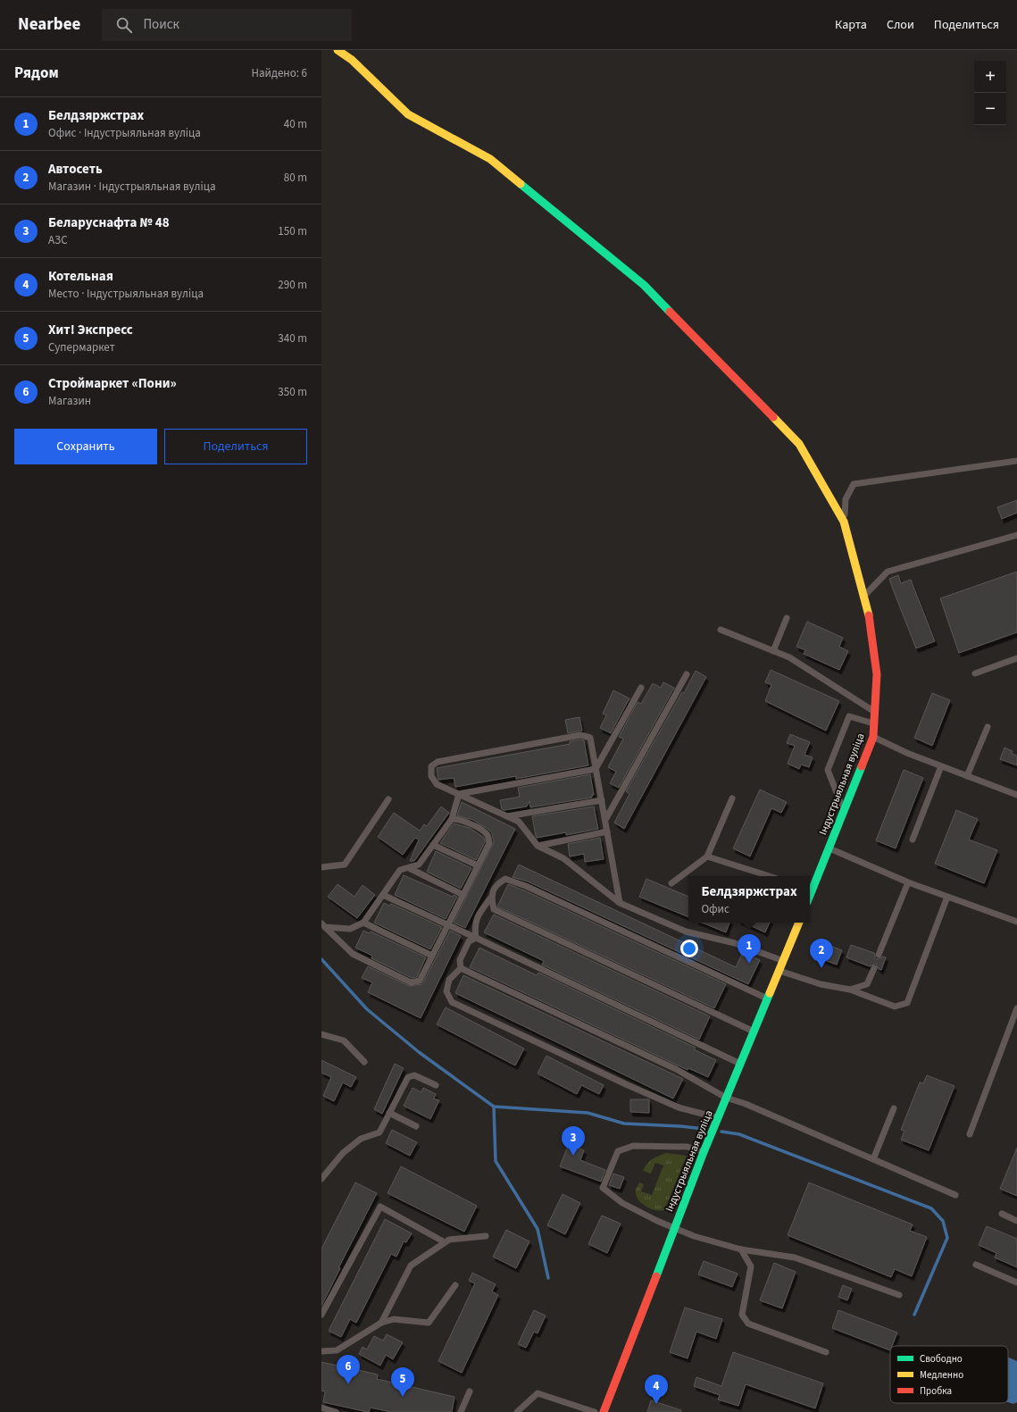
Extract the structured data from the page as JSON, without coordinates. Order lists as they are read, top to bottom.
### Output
{
  "streets": {
    "street": ["Індустрыяльная вуліца"]
  },
  "legend": ["Свободно", "Медленно", "Пробка"],
  "page": {
    "header": "Nearbee",
    "search": "Поиск",
    "nav": ["Карта", "Слои", "Поделиться"],
    "heading": ["Рядом", "Найдено: 6"],
    "map_buttons": ["+", "−"],
    "list": [
      {
        "mark": "1",
        "name": "Белдзяржстрах",
        "note": "Офис · Індустрыяльная вуліца",
        "value": "40 m"
      },
      {
        "mark": "2",
        "name": "Автосеть",
        "note": "Магазин · Індустрыяльная вуліца",
        "value": "80 m"
      },
      {
        "mark": "3",
        "name": "Беларуснафта № 48",
        "note": "АЗС",
        "value": "150 m"
      },
      {
        "mark": "4",
        "name": "Котельная",
        "note": "Место · Індустрыяльная вуліца",
        "value": "290 m"
      },
      {
        "mark": "5",
        "name": "Хит! Экспресс",
        "note": "Супермаркет",
        "value": "340 m"
      },
      {
        "mark": "6",
        "name": "Строймаркет «Пони»",
        "note": "Магазин",
        "value": "350 m"
      }
    ],
    "buttons": ["Сохранить", "Поделиться"],
    "popup": ["Белдзяржстрах", "Офис"],
    "pins": [
      "1",
      "2",
      "3",
      "6",
      "5",
      "4"
    ]
  }
}
